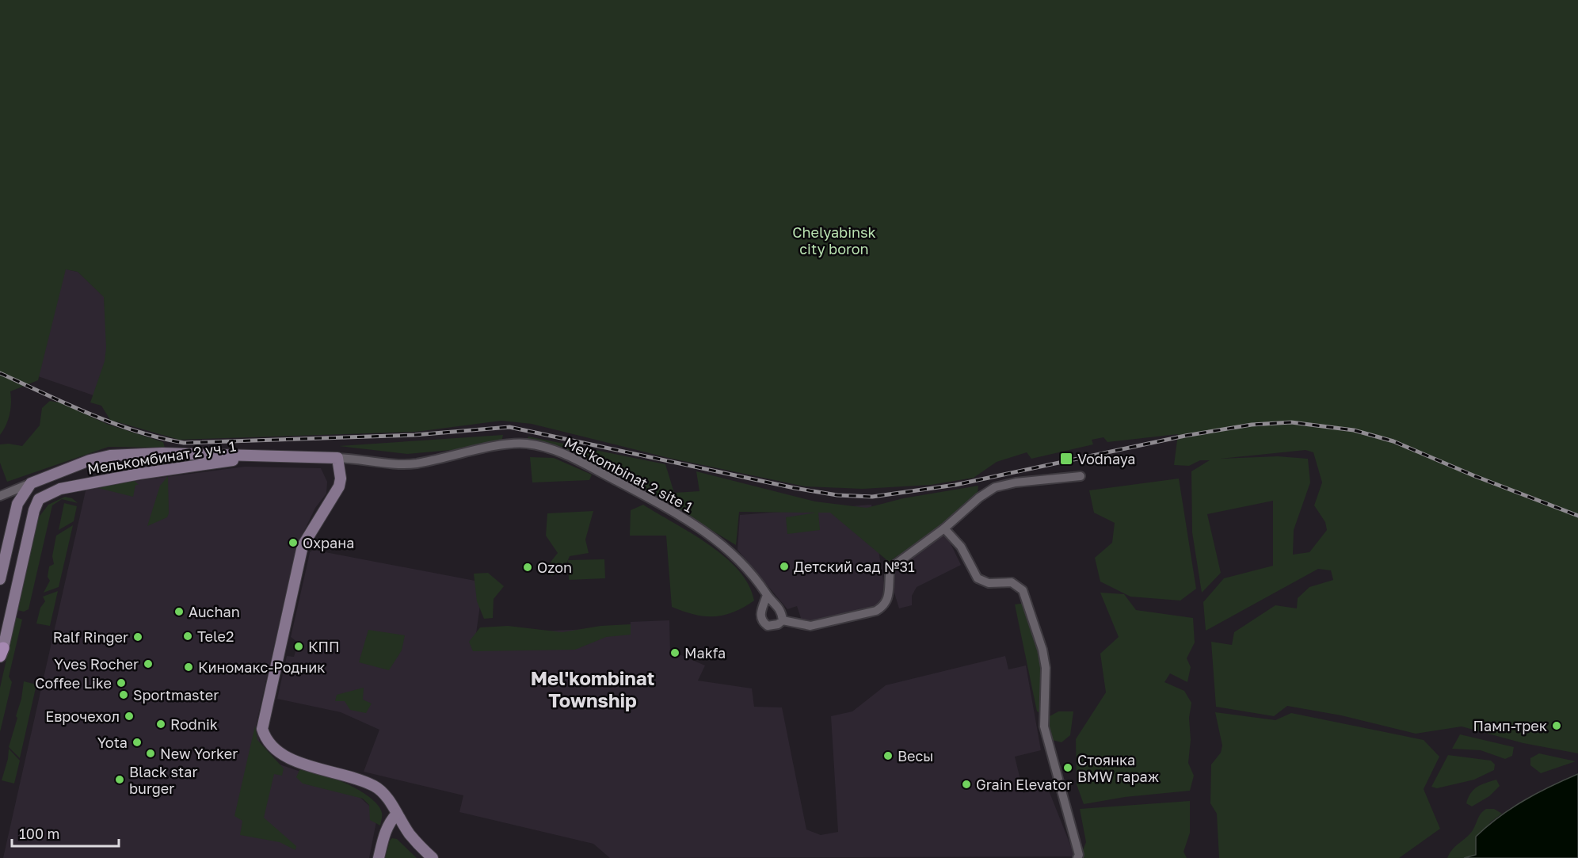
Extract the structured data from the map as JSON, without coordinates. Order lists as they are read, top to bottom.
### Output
{
  "streets": {
    "street": ["Мелькомбинат 2 уч. 1", "Mel'kombinat 2 site 1"]
  },
  "districts": ["Mel'kombinat Township"],
  "parks": ["Chelyabinsk city boron"],
  "places": {
    "transit": ["Vodnaya"],
    "other": [
      "Охрана",
      "Детский сад №31",
      "Ozon",
      "Auchan",
      "Tele2",
      "Ralf Ringer",
      "КПП",
      "Makfa",
      "Yves Rocher",
      "Киномакс-Родник",
      "Coffee Like",
      "Sportmaster",
      "Еврочехол",
      "Rodnik",
      "Памп-трек",
      "Yota",
      "New Yorker",
      "Весы",
      "Стоянка BMW гараж",
      "Black star burger",
      "Grain Elevator"
    ]
  },
  "scale_bar": "100 m"
}
